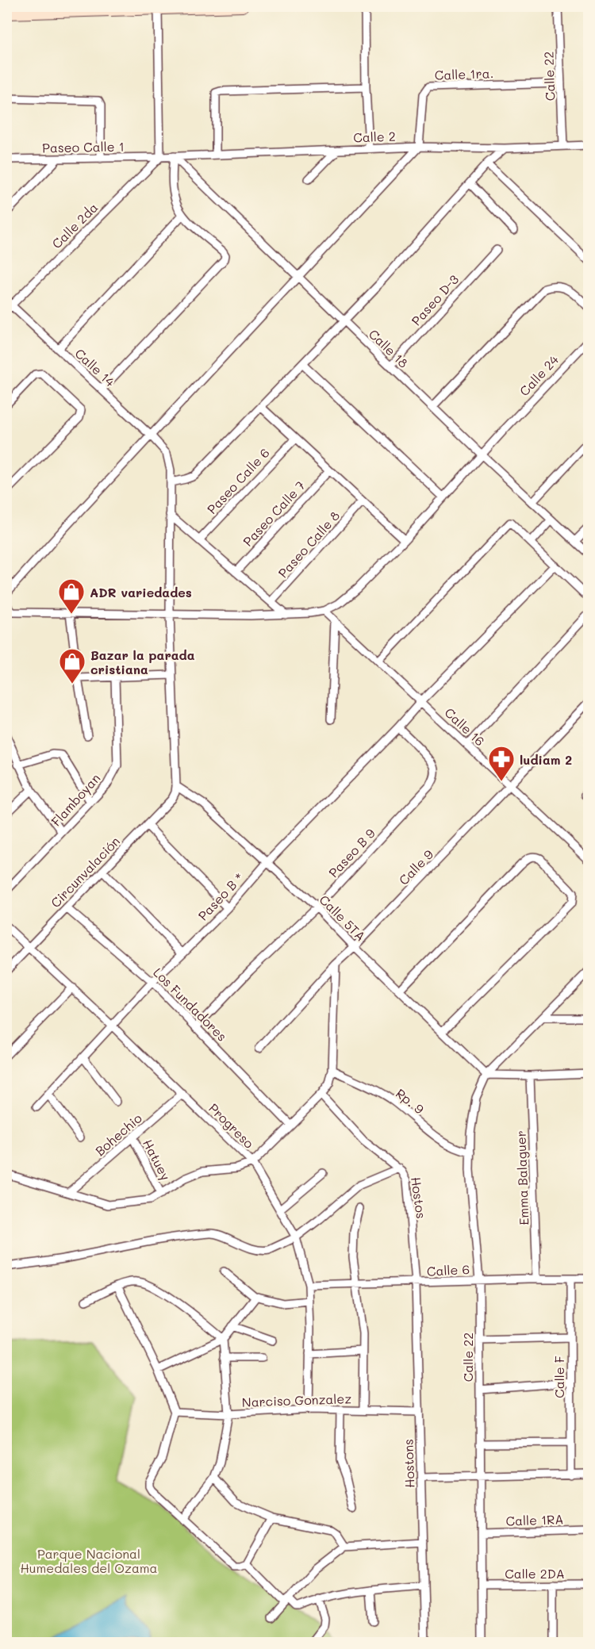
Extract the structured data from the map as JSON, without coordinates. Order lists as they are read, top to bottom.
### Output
{
  "streets": {
    "street": [
      "Calle 1ra.",
      "Calle 22",
      "Calle 2",
      "Paseo Calle 1",
      "Calle 2da",
      "Paseo D-3",
      "Calle 18",
      "Calle 14",
      "Calle 24",
      "Paseo Calle 6",
      "Paseo Calle 7",
      "Paseo Calle 8",
      "Calle 16",
      "Flamboyan",
      "Paseo B 9",
      "Calle 9",
      "Circunvalación",
      "Paseo B *",
      "Calle 5TA",
      "Los Fundadores",
      "Rp. 9",
      "Progreso",
      "Bohechio",
      "Hatuey",
      "Emma Balaguer",
      "Hostos",
      "Calle 6",
      "Calle F",
      "Narciso Gonzalez",
      "Hostons",
      "Calle 1RA",
      "Calle 2DA"
    ]
  },
  "crossings": [
    ["Calle 1ra.", "Calle 22"],
    ["Calle 1ra.", "Calle 2"],
    ["Calle 22", "Calle 2"],
    ["Calle 22", "Calle 5TA"],
    ["Calle 22", "Rp. 9"],
    ["Calle 22", "Calle 6"],
    ["Calle 22", "Calle 1RA"],
    ["Calle 22", "Calle 2DA"],
    ["Calle 2", "Paseo Calle 1"],
    ["Calle 2", "Calle 2da"],
    ["Calle 2", "Calle 18"],
    ["Paseo Calle 1", "Calle 2da"],
    ["Calle 2da", "Calle 14"],
    ["Paseo D-3", "Calle 18"],
    ["Calle 18", "Calle 24"],
    ["Calle 24", "Calle 16"],
    ["Calle 16", "Calle 9"],
    ["Calle 16", "Paseo B *"],
    ["Paseo B 9", "Paseo B *"],
    ["Paseo B 9", "Calle 5TA"],
    ["Paseo B 9", "Los Fundadores"],
    ["Calle 9", "Calle 5TA"],
    ["Circunvalación", "Calle 5TA"],
    ["Circunvalación", "Los Fundadores"],
    ["Circunvalación", "Progreso"],
    ["Paseo B *", "Calle 5TA"],
    ["Paseo B *", "Los Fundadores"],
    ["Paseo B *", "Progreso"],
    ["Progreso", "Bohechio"],
    ["Progreso", "Calle 6"],
    ["Progreso", "Narciso Gonzalez"],
    ["Bohechio", "Hatuey"],
    ["Emma Balaguer", "Calle 6"],
    ["Hostos", "Calle 6"],
    ["Hostos", "Hostons"],
    ["Calle 6", "Calle F"],
    ["Calle 6", "Hostons"],
    ["Narciso Gonzalez", "Hostons"]
  ],
  "parks": ["Parque Nacional Humedales del Ozama"],
  "places": {
    "shop": ["ADR variedades", "Bazar la parada cristiana"],
    "pharmacy": ["ludiam 2"]
  }
}
